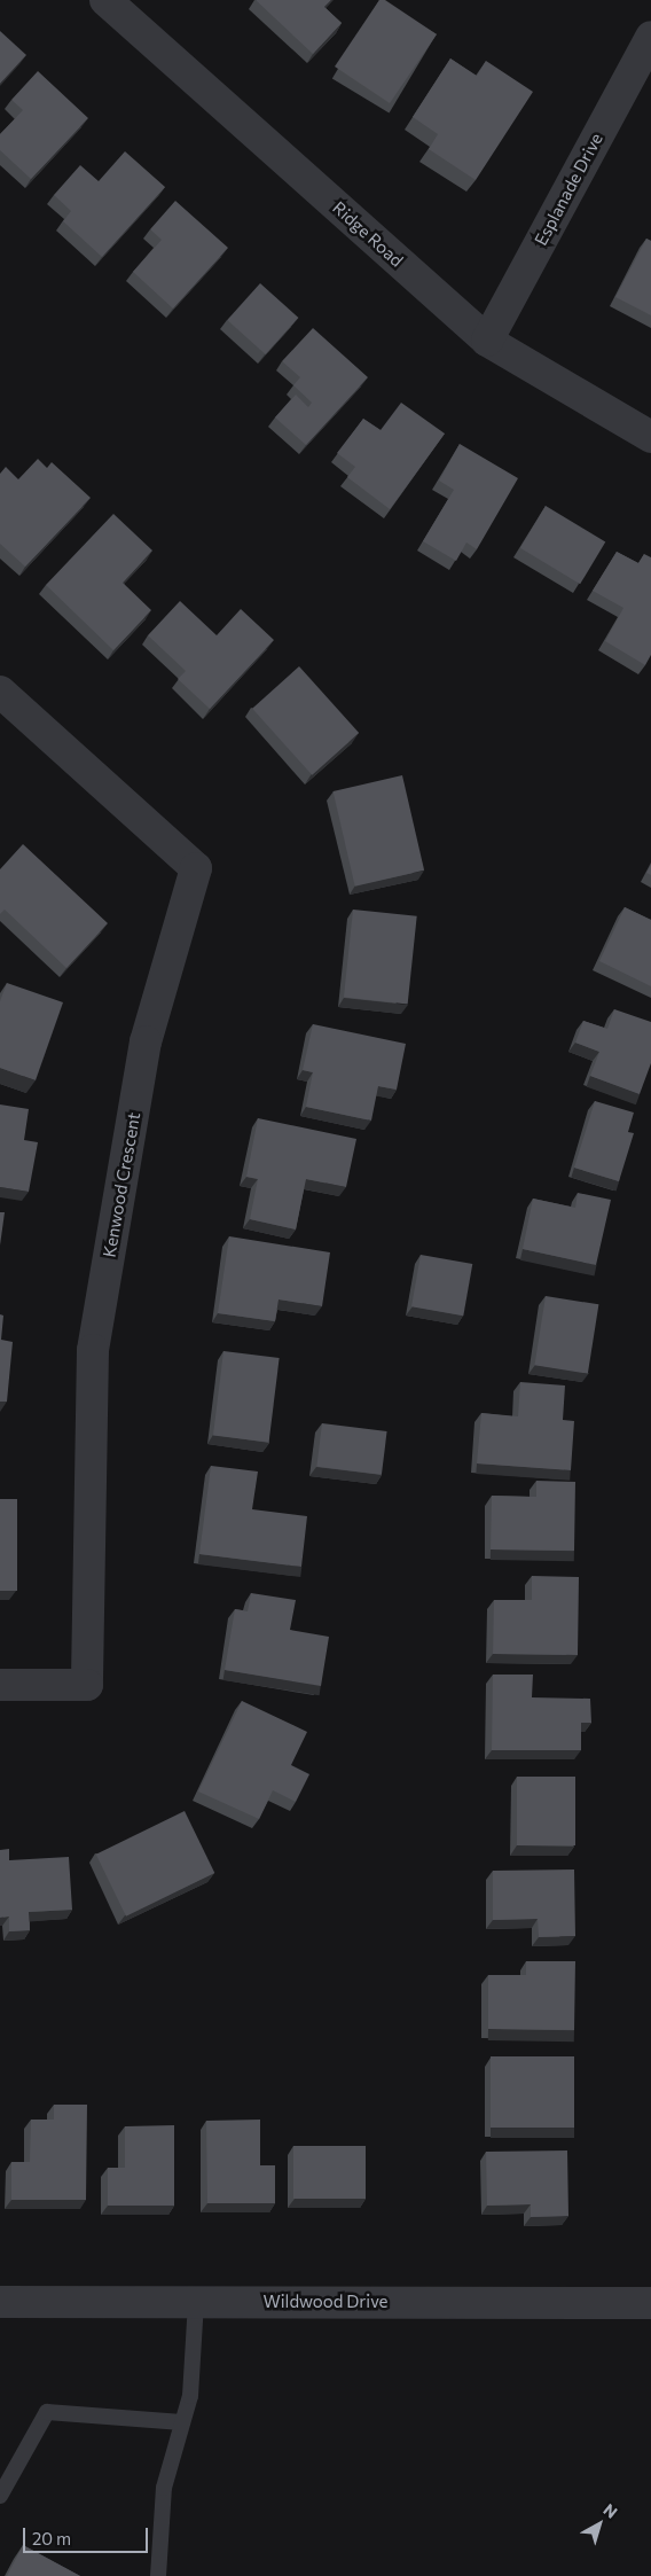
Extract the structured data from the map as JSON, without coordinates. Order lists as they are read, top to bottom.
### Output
{
  "streets": {
    "street": [
      "Esplanade Drive",
      "Ridge Road",
      "Kenwood Crescent",
      "Wildwood Drive"
    ]
  },
  "crossings": [
    ["Esplanade Drive", "Ridge Road"]
  ],
  "scale_bar": "20 m",
  "north": "top right"
}
